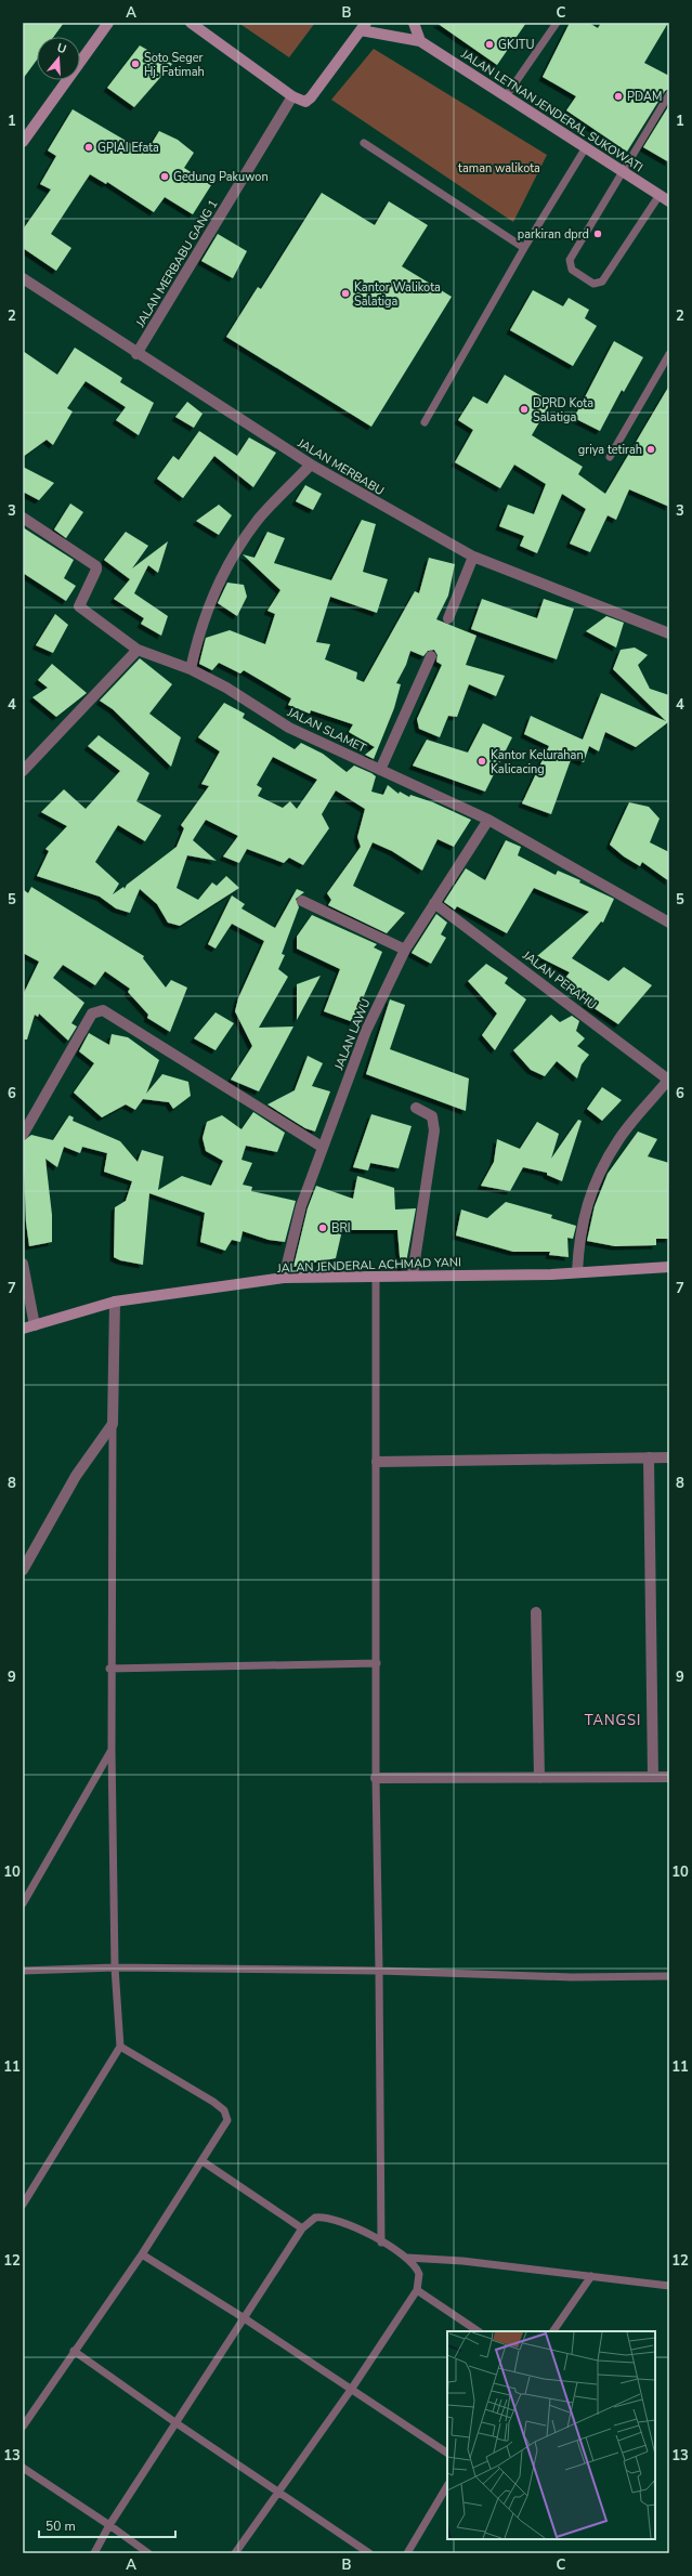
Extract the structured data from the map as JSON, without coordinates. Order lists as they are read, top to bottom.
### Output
{
  "streets": {
    "street": [
      "JALAN LETNAN JENDERAL SUKOWATI",
      "JALAN MERBABU GANG 1",
      "JALAN MERBABU",
      "JALAN SLAMET",
      "JALAN PERAHU",
      "JALAN LAWU",
      "JALAN JENDERAL ACHMAD YANI"
    ]
  },
  "crossings": [
    ["JALAN MERBABU GANG 1", "JALAN MERBABU"],
    ["JALAN SLAMET", "JALAN LAWU"],
    ["JALAN PERAHU", "JALAN LAWU"],
    ["JALAN LAWU", "JALAN JENDERAL ACHMAD YANI"]
  ],
  "districts": ["TANGSI"],
  "parks": ["taman walikota"],
  "places": [
    "GKJTU",
    "Soto Seger Hj. Fatimah",
    "PDAM",
    "GPIAI Efata",
    "Gedung Pakuwon",
    "parkiran dprd",
    "Kantor Walikota Salatiga",
    "DPRD Kota Salatiga",
    "griya tetirah",
    "Kantor Kelurahan Kalicacing",
    "BRI"
  ],
  "scale_bar": "50 m",
  "north": "top",
  "grid": {
    "columns": ["A", "B", "C"],
    "rows": [
      "1",
      "2",
      "3",
      "4",
      "5",
      "6",
      "7",
      "8",
      "9",
      "10",
      "11",
      "12",
      "13"
    ]
  }
}
